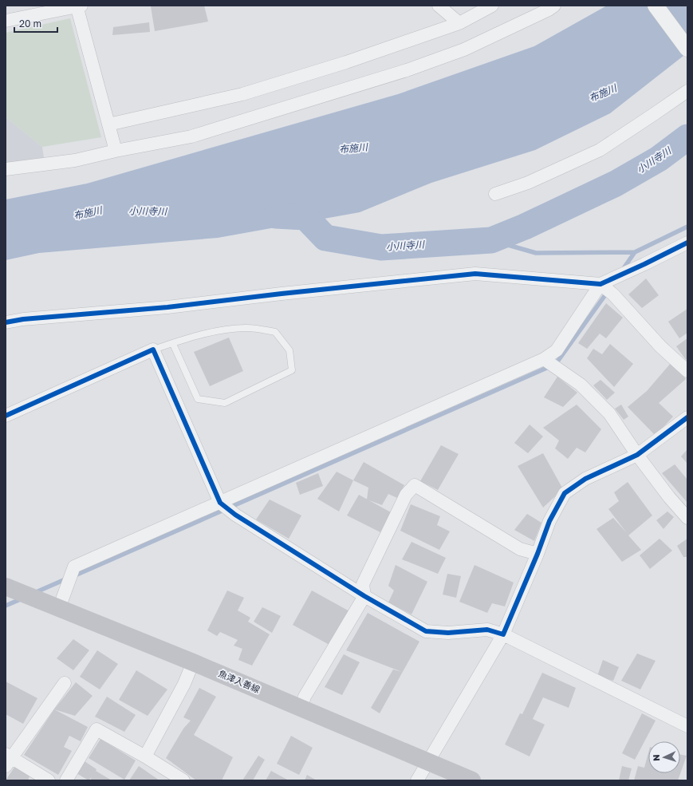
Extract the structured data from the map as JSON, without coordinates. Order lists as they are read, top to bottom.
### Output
{
  "streets": {
    "main road": ["魚津入善線"]
  },
  "water": ["布施川", "小川寺川"],
  "scale_bar": "20 m",
  "north": "left"
}
